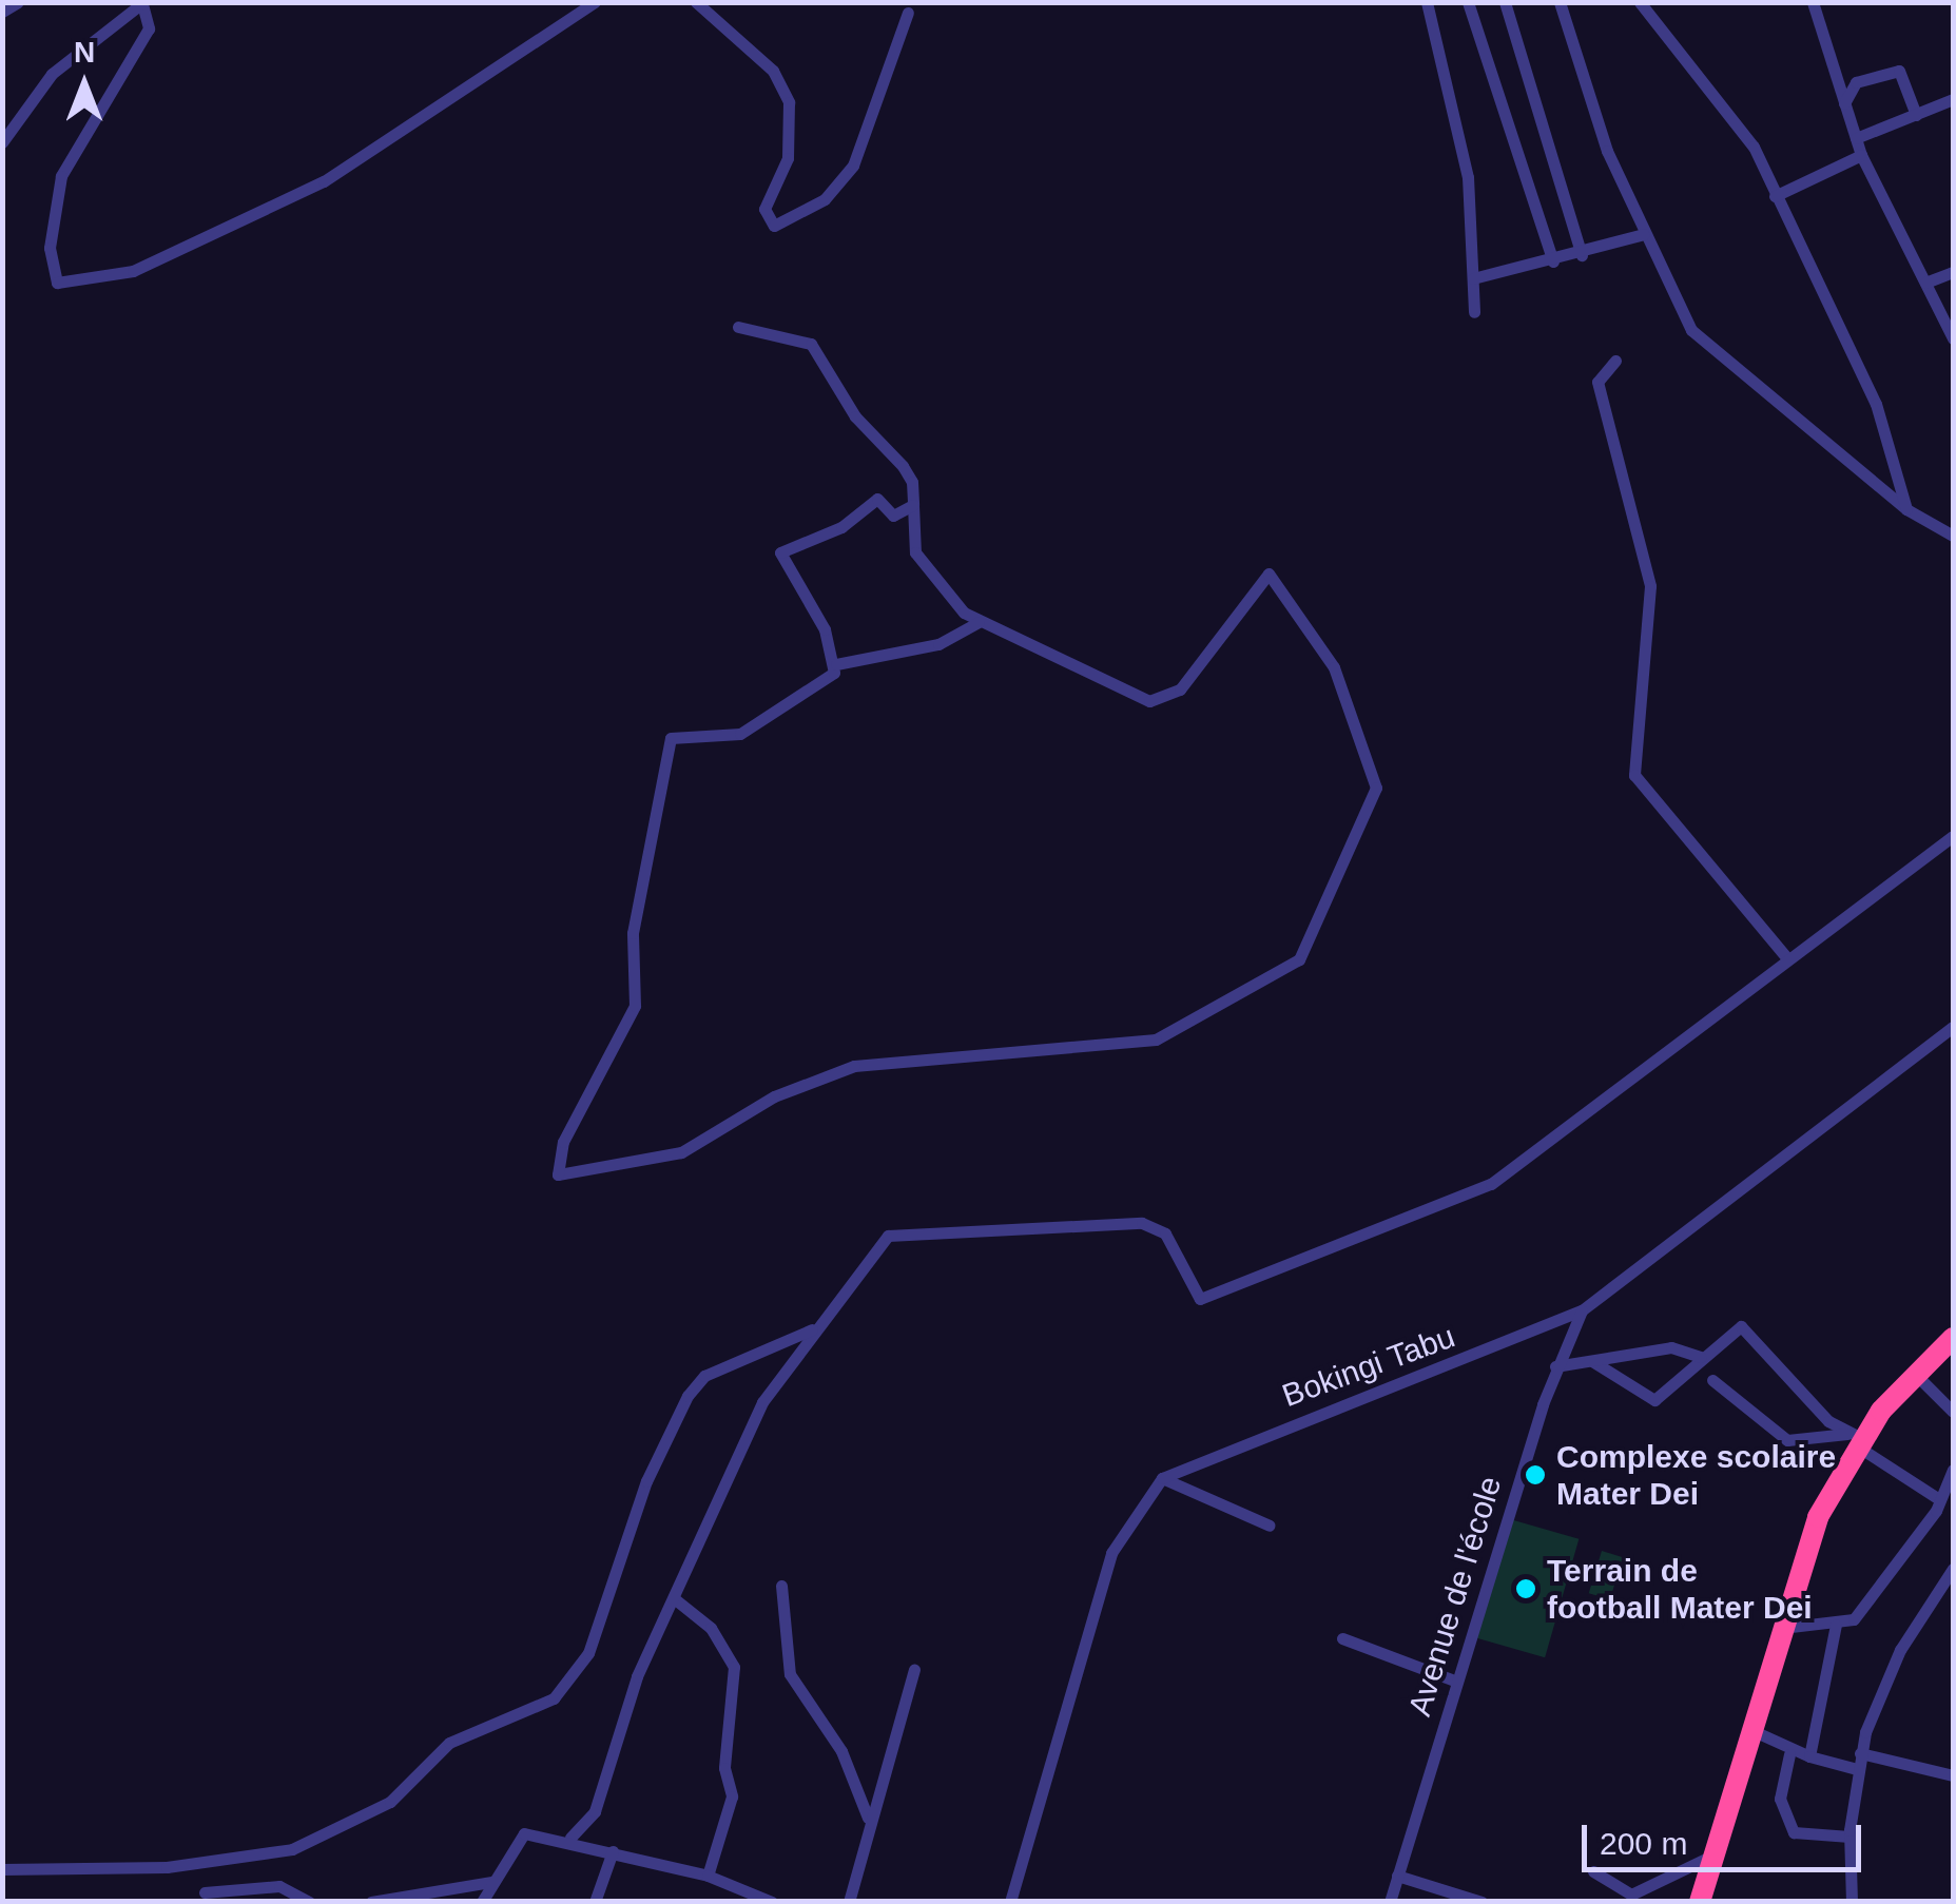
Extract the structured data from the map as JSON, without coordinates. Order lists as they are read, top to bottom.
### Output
{
  "streets": {
    "street": ["Bokingi Tabu", "Avenue de l'école"]
  },
  "crossings": [
    ["Bokingi Tabu", "Avenue de l'école"]
  ],
  "places": ["Complexe scolaire Mater Dei", "Terrain de football Mater Dei"],
  "scale_bar": "200 m",
  "north": "top"
}
